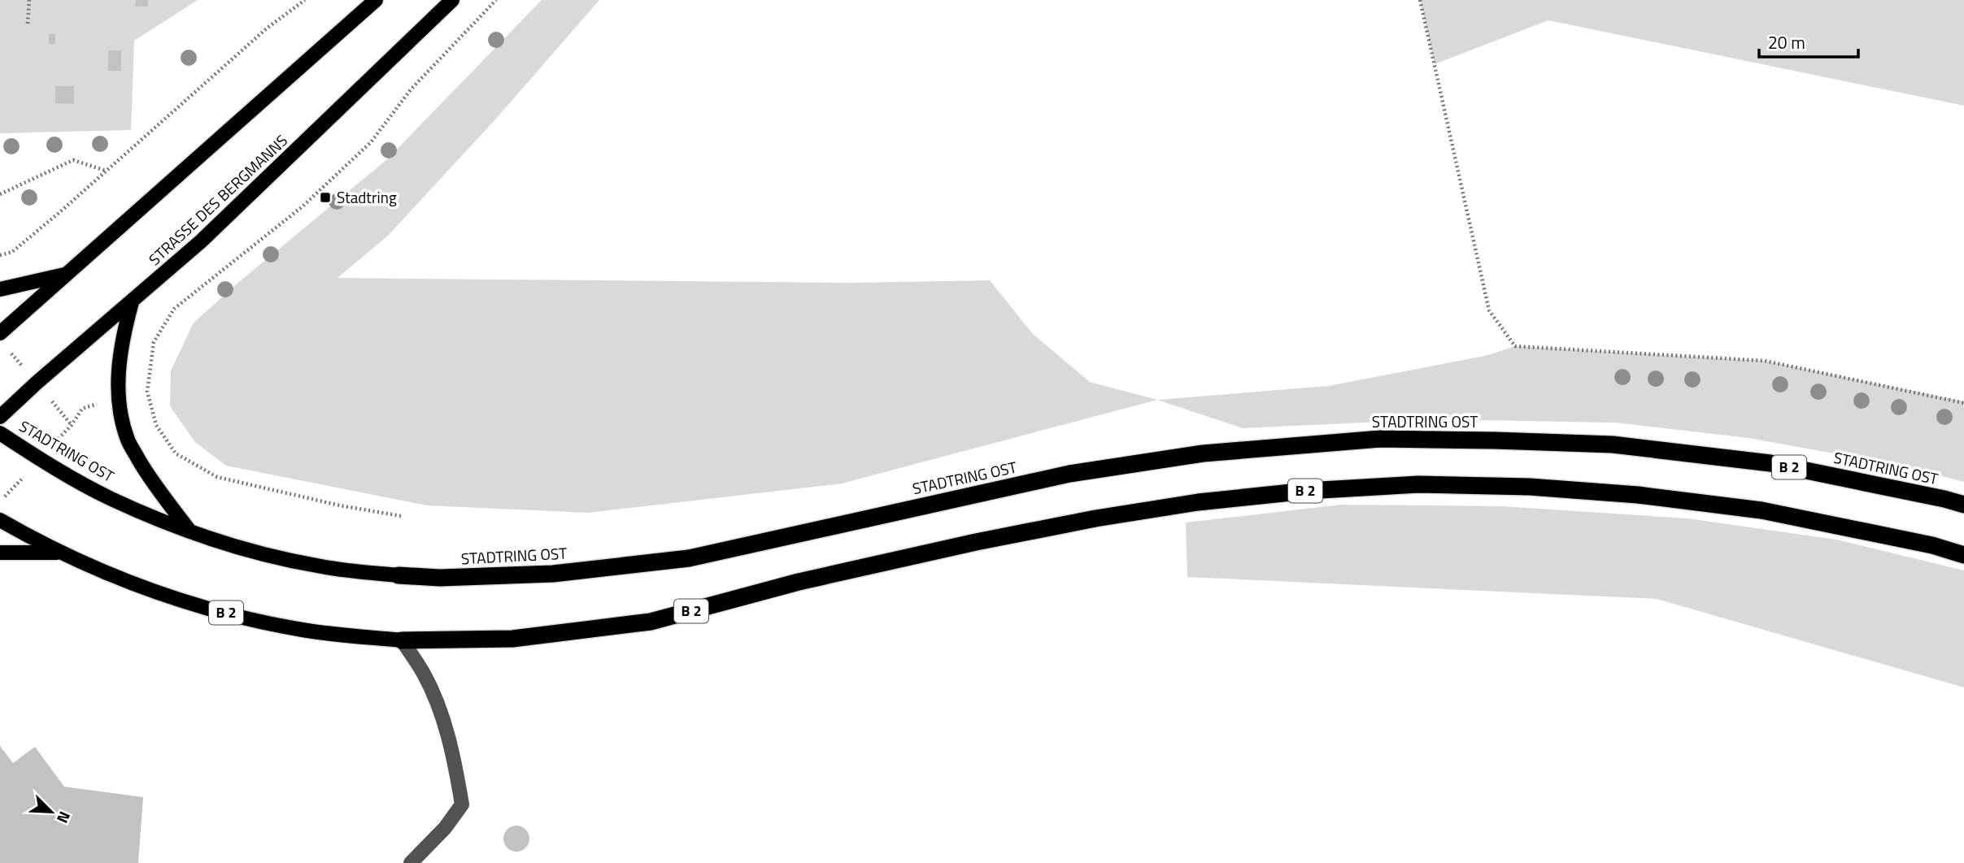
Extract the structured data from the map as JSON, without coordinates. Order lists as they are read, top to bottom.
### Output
{
  "streets": {
    "highway": ["STADTRING OST", "B 2"],
    "main road": ["STRASSE DES BERGMANNS"]
  },
  "places": {
    "transit": ["Stadtring"]
  },
  "scale_bar": "20 m",
  "north": "bottom right"
}
